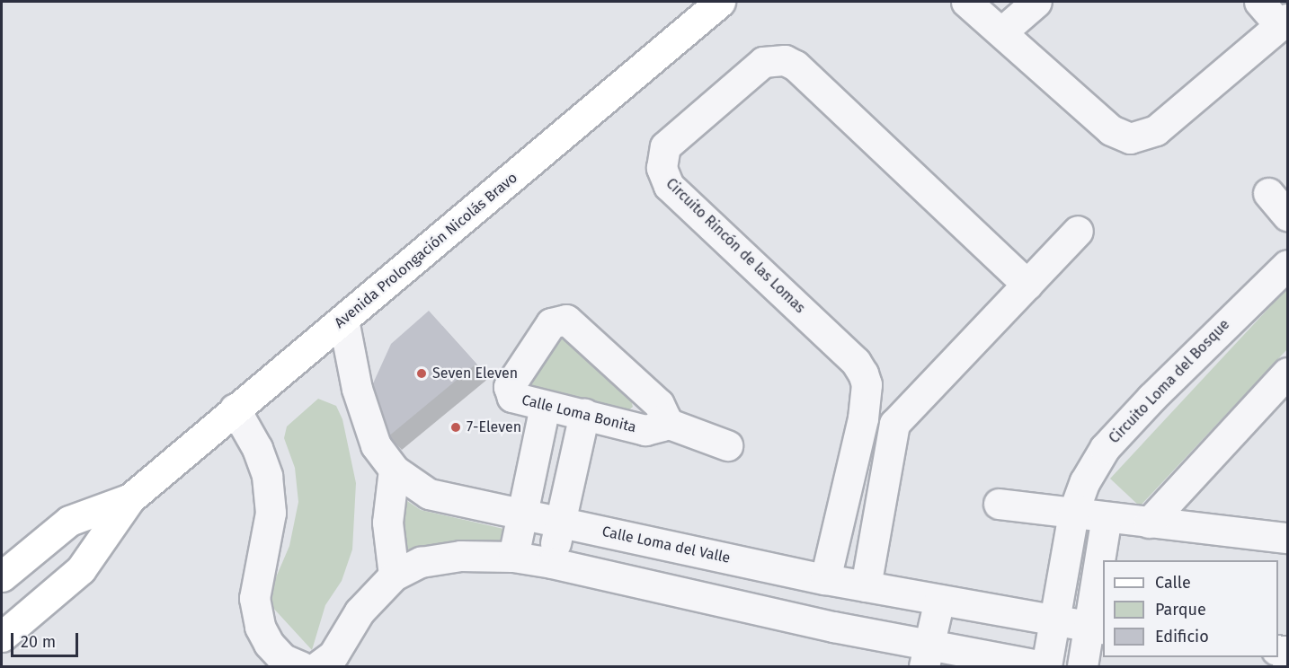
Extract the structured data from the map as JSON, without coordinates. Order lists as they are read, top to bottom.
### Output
{
  "streets": {
    "main road": ["Avenida Prolongación Nicolás Bravo"],
    "street": [
      "Circuito Rincón de las Lomas",
      "Circuito Loma del Bosque",
      "Calle Loma Bonita",
      "Calle Loma del Valle"
    ]
  },
  "crossings": [
    ["Circuito Rincón de las Lomas", "Calle Loma del Valle"],
    ["Avenida Prolongación Nicolás Bravo", "Calle Loma del Valle"],
    ["Circuito Loma del Bosque", "Calle Loma del Valle"]
  ],
  "places": ["Seven Eleven", "7-Eleven"],
  "legend": ["Calle", "Parque", "Edificio"],
  "scale_bar": "20 m"
}
